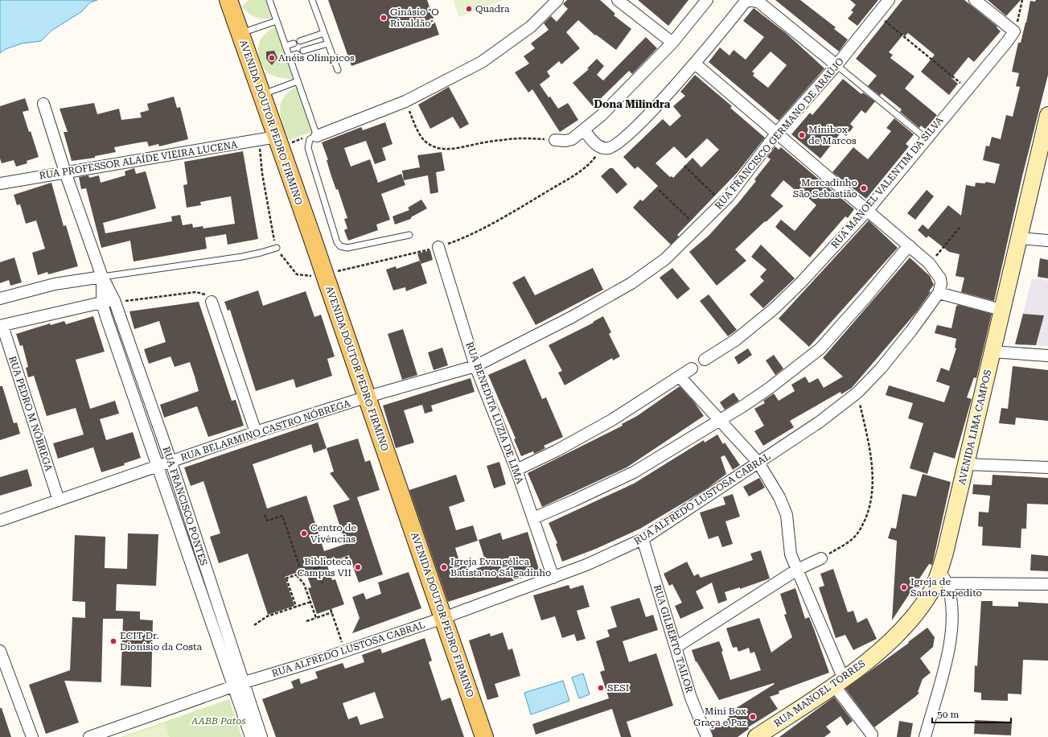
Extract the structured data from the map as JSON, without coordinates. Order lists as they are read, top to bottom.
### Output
{
  "streets": {
    "main road": ["AVENIDA DOUTOR PEDRO FIRMINO", "AVENIDA LIMA CAMPOS", "RUA MANOEL TORRES"],
    "street": [
      "RUA FRANCISCO GERMANO DE ARAÚJO",
      "RUA PROFESSOR ALAÍDE VIEIRA LUCENA",
      "RUA MANOEL VALENTIM DA SILVA",
      "RUA BENEDITA LUZIA DE LIMA",
      "RUA PEDRO M NÓBREGA",
      "RUA BELARMINO CASTRO NÓBREGA",
      "RUA ALFREDO LUSTOSA CABRAL",
      "RUA FRANCISCO PONTES",
      "RUA GILBERTO TAILOR"
    ]
  },
  "crossings": [
    ["AVENIDA DOUTOR PEDRO FIRMINO", "RUA FRANCISCO GERMANO DE ARAÚJO"],
    ["AVENIDA DOUTOR PEDRO FIRMINO", "RUA PROFESSOR ALAÍDE VIEIRA LUCENA"],
    ["AVENIDA DOUTOR PEDRO FIRMINO", "RUA BELARMINO CASTRO NÓBREGA"],
    ["AVENIDA DOUTOR PEDRO FIRMINO", "RUA ALFREDO LUSTOSA CABRAL"],
    ["RUA FRANCISCO GERMANO DE ARAÚJO", "RUA BENEDITA LUZIA DE LIMA"],
    ["RUA FRANCISCO GERMANO DE ARAÚJO", "RUA BELARMINO CASTRO NÓBREGA"],
    ["RUA PROFESSOR ALAÍDE VIEIRA LUCENA", "RUA FRANCISCO PONTES"],
    ["RUA BENEDITA LUZIA DE LIMA", "RUA ALFREDO LUSTOSA CABRAL"],
    ["RUA PEDRO M NÓBREGA", "RUA BELARMINO CASTRO NÓBREGA"],
    ["AVENIDA LIMA CAMPOS", "RUA MANOEL TORRES"],
    ["RUA BELARMINO CASTRO NÓBREGA", "RUA FRANCISCO PONTES"],
    ["RUA ALFREDO LUSTOSA CABRAL", "RUA FRANCISCO PONTES"],
    ["RUA ALFREDO LUSTOSA CABRAL", "RUA GILBERTO TAILOR"]
  ],
  "districts": ["Dona Milindra"],
  "parks": ["AABB Patos"],
  "places": [
    "Quadra",
    "Ginásio \"O Rivaldão\"",
    "Anéis Olímpicos",
    "Minibox de Marcos",
    "Mercadinho São Sebastião",
    "Centro de Vivências",
    "Biblioteca Campus VII",
    "Igreja Evangélica Batista no Salgadinho",
    "Igreja de Santo Expedito",
    "ECIT Dr. Dionísio da Costa",
    "SESI",
    "Mini Box Graça e Paz"
  ],
  "scale_bar": "50 m"
}
